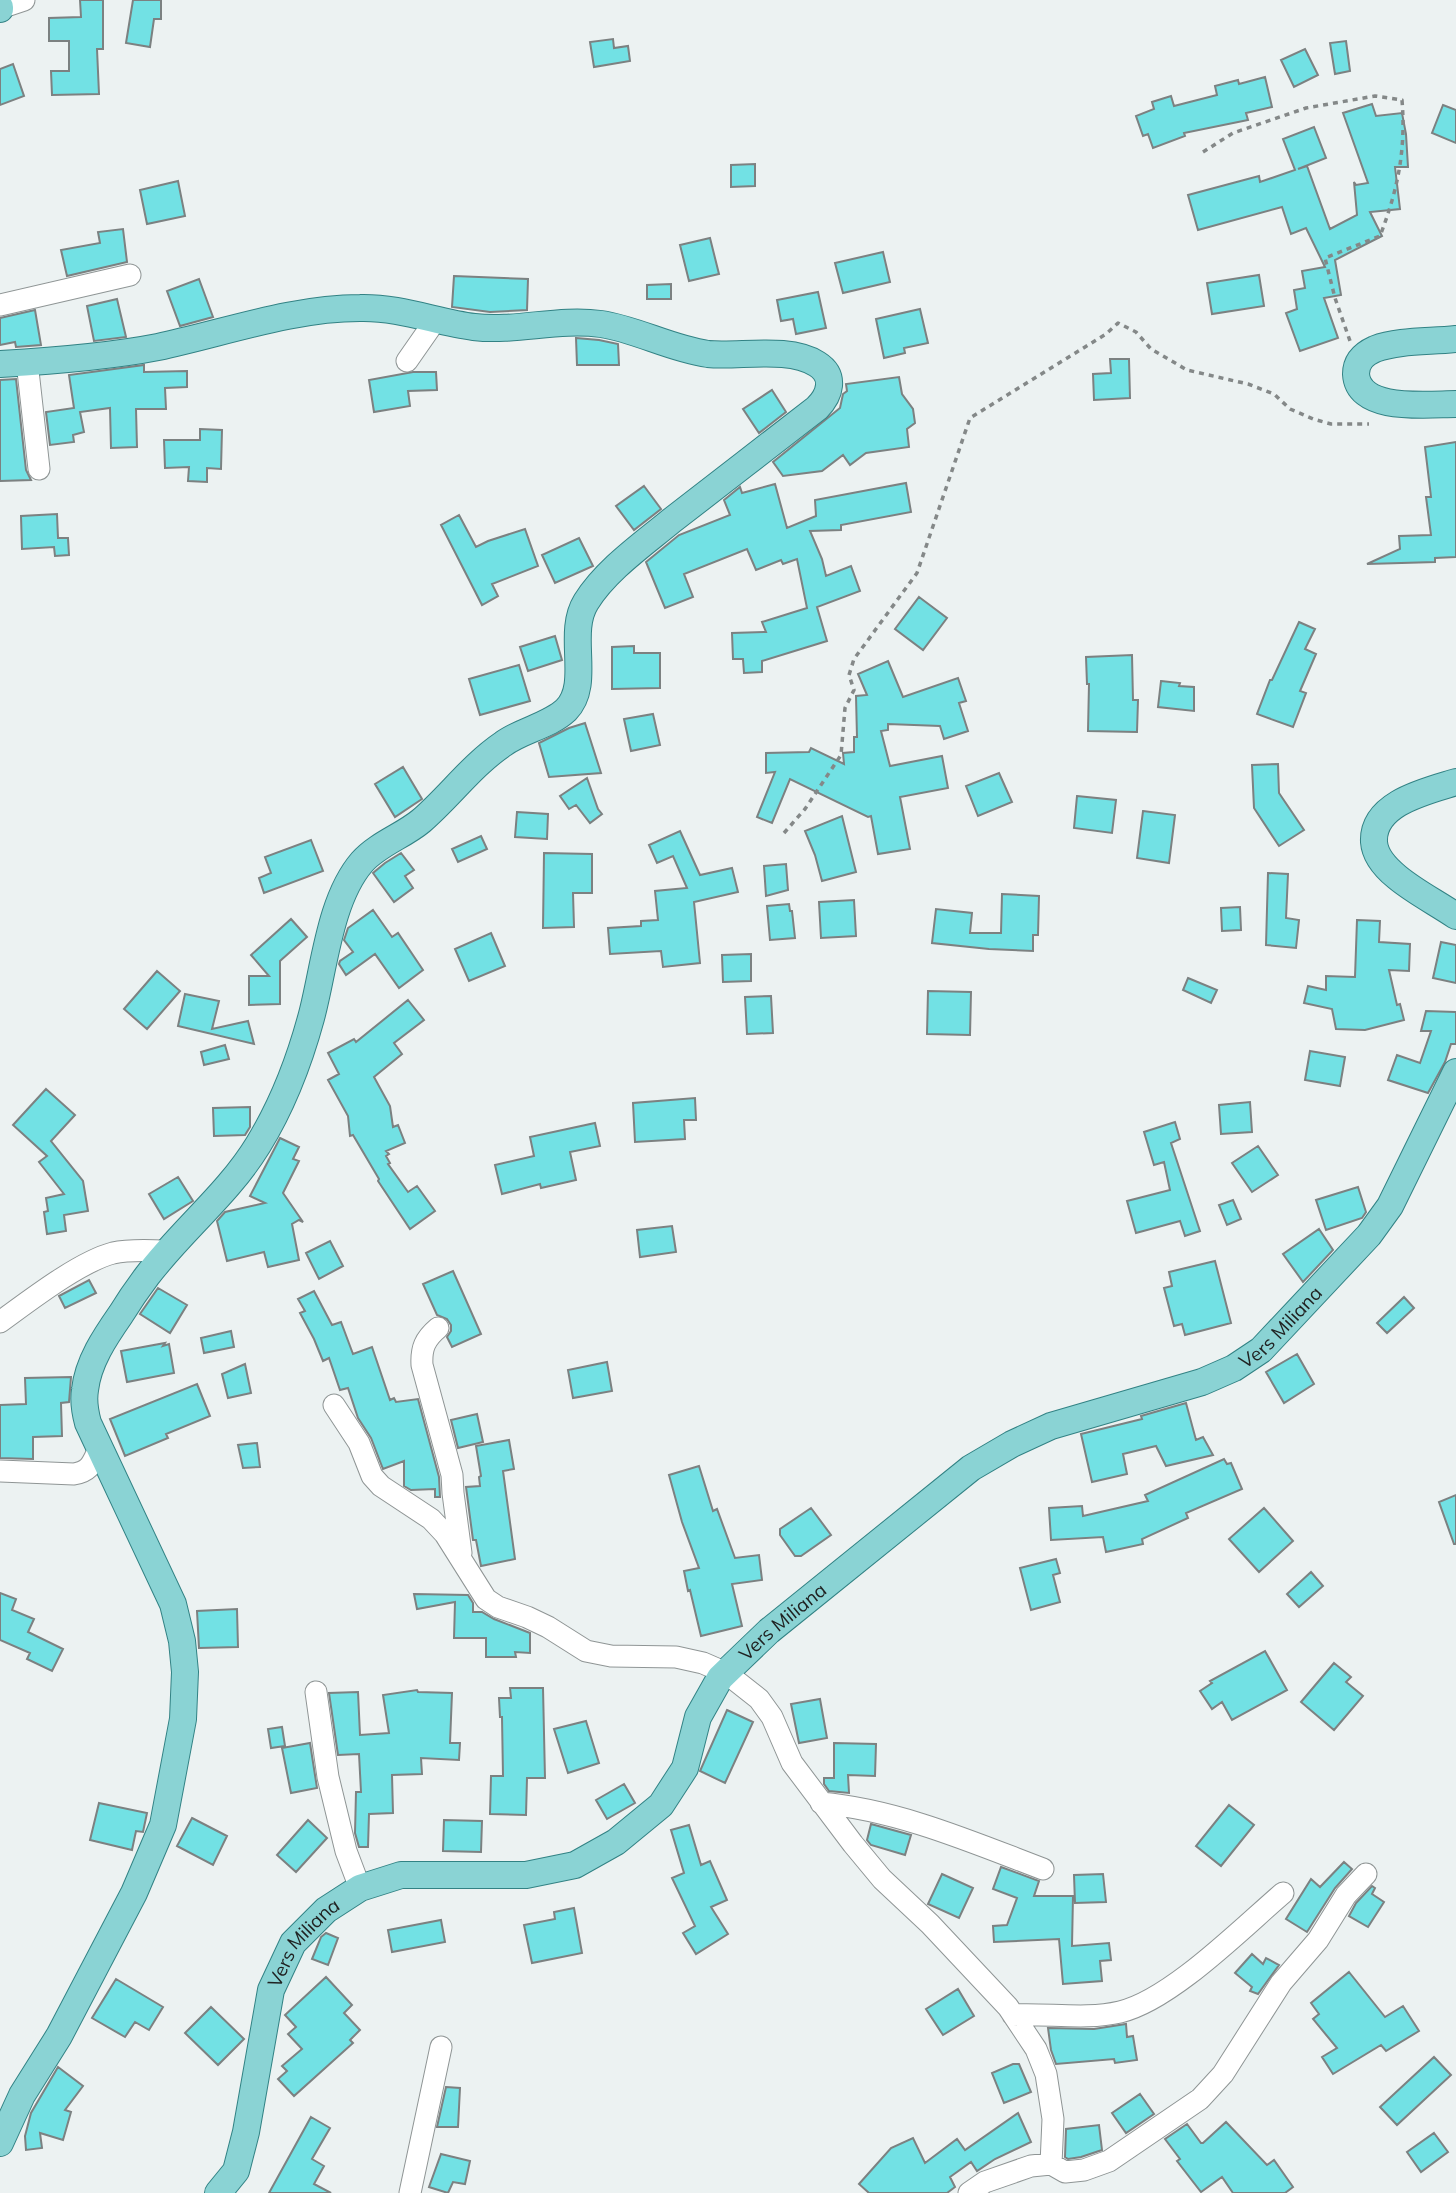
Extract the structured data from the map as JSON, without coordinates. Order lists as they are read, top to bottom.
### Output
{
  "streets": {
    "main road": ["Vers Miliana"]
  }
}
